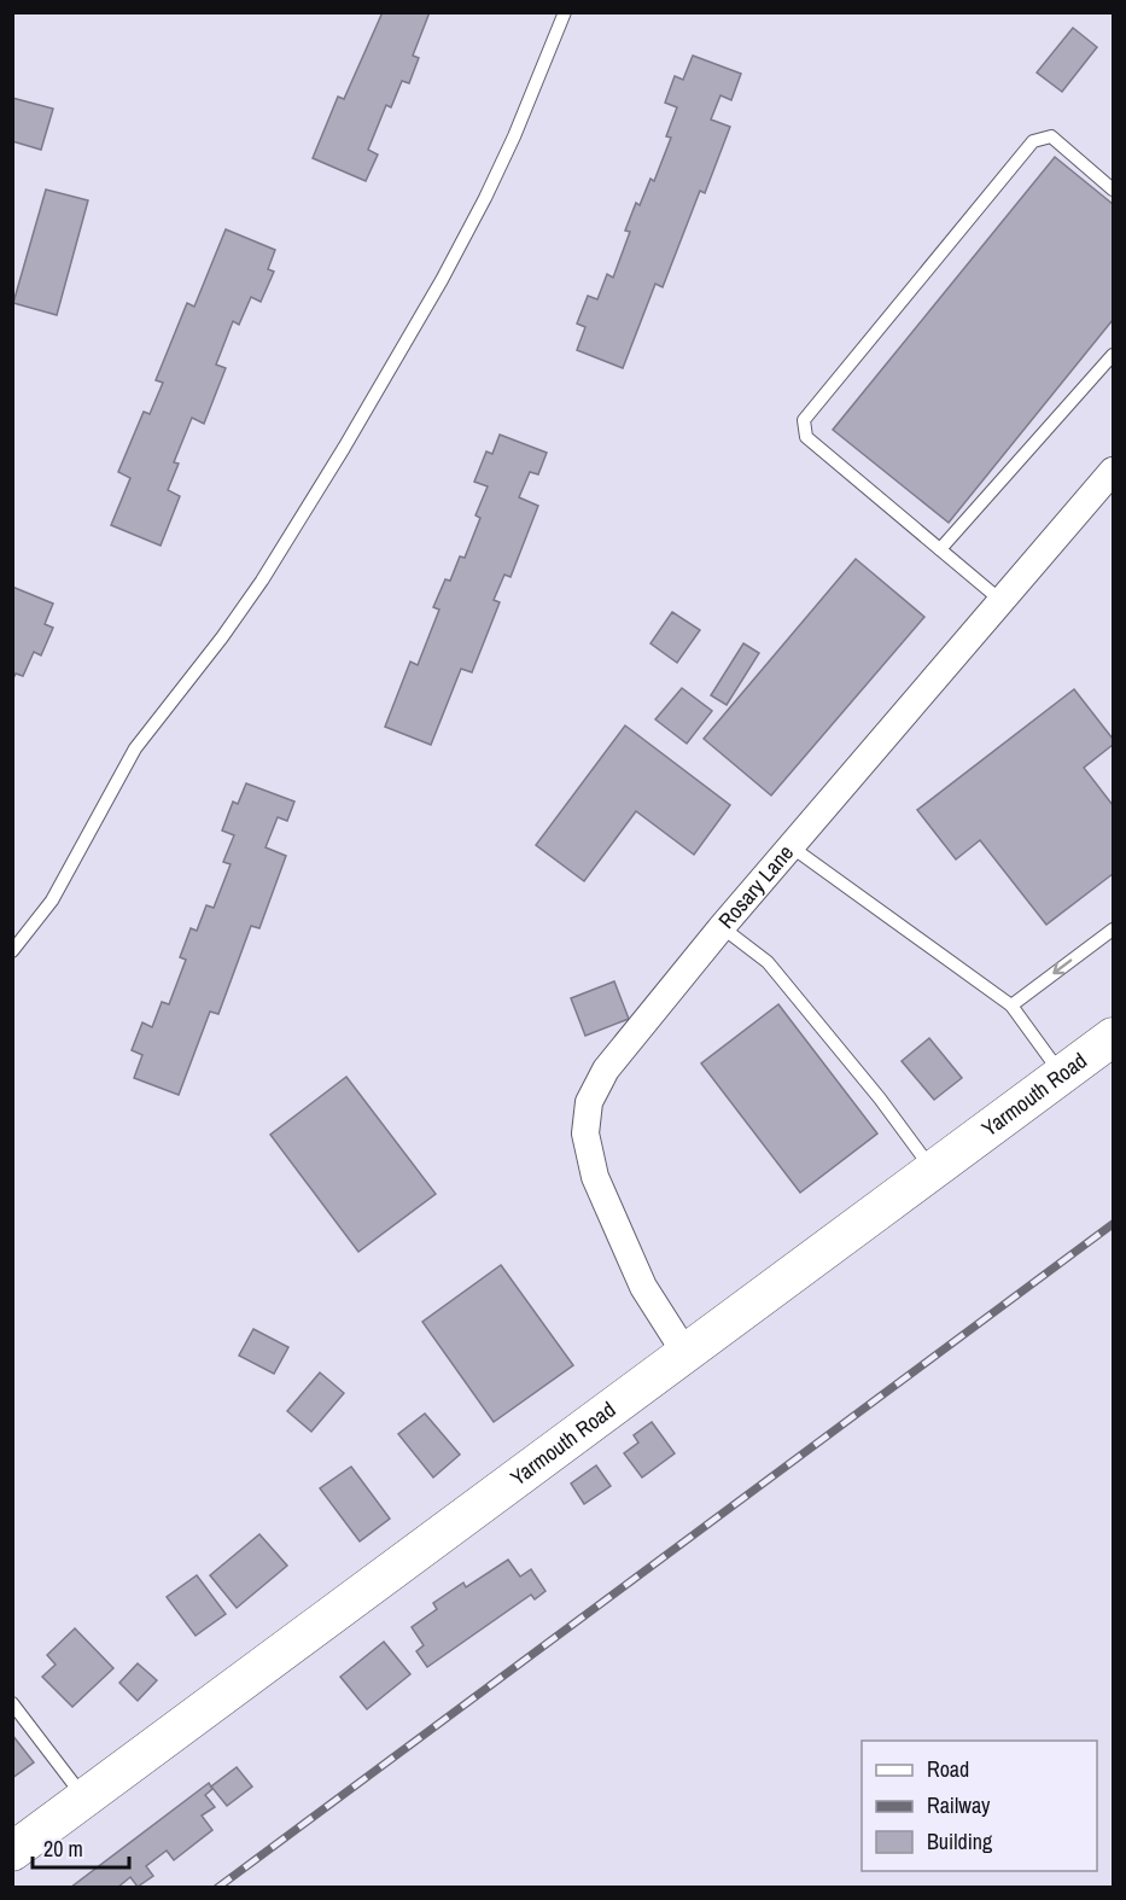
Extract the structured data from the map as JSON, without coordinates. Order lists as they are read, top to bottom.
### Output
{
  "streets": {
    "main road": ["Yarmouth Road"],
    "street": ["Rosary Lane"]
  },
  "crossings": [
    ["Rosary Lane", "Yarmouth Road"]
  ],
  "legend": ["Road", "Railway", "Building"],
  "scale_bar": "20 m"
}
